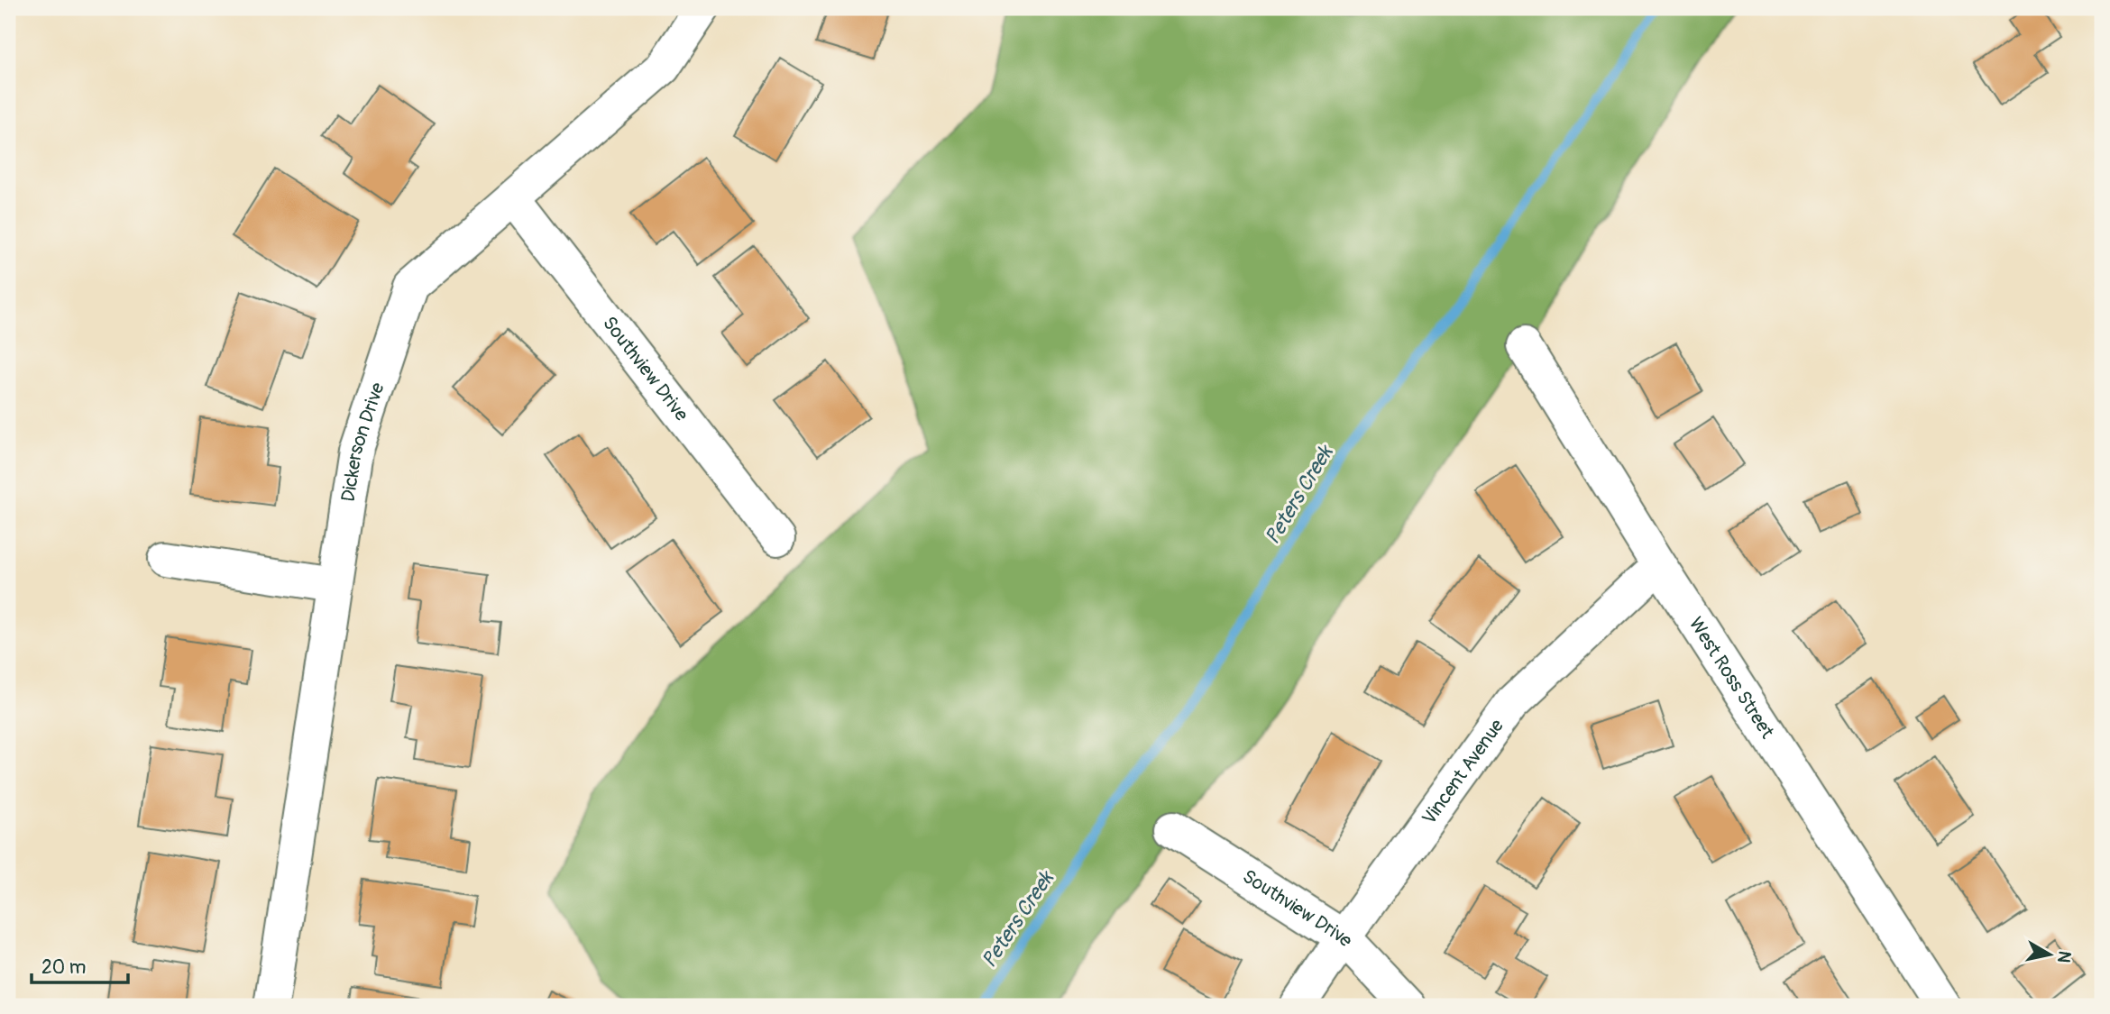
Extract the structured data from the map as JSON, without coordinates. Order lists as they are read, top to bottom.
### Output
{
  "streets": {
    "street": [
      "Southview Drive",
      "Dickerson Drive",
      "West Ross Street",
      "Vincent Avenue"
    ]
  },
  "crossings": [
    ["Southview Drive", "Dickerson Drive"],
    ["Southview Drive", "Vincent Avenue"],
    ["West Ross Street", "Vincent Avenue"]
  ],
  "water": ["Peters Creek"],
  "scale_bar": "20 m",
  "north": "right"
}
